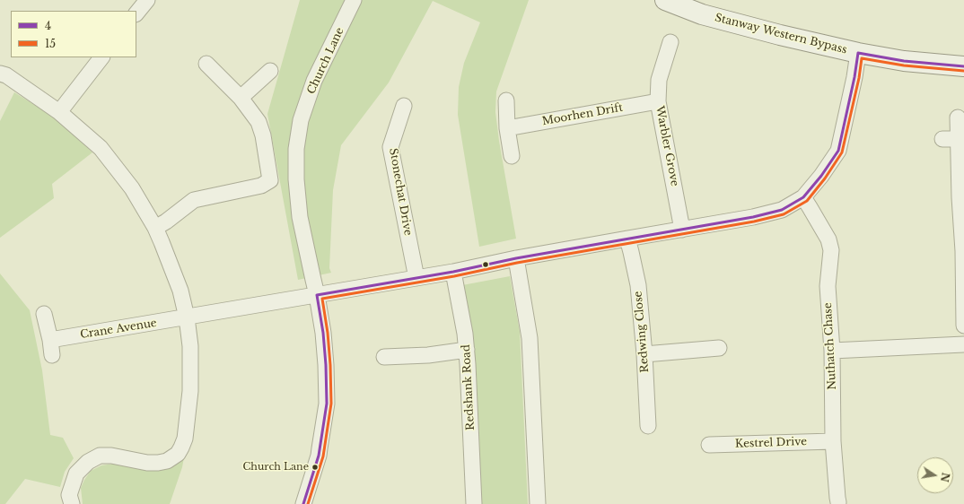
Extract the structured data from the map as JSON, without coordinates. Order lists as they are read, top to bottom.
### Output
{
  "streets": {
    "street": [
      "Stanway Western Bypass",
      "Church Lane",
      "Moorhen Drift",
      "Warbler Grove",
      "Stonechat Drive",
      "Crane Avenue",
      "Redwing Close",
      "Nuthatch Chase",
      "Redshank Road",
      "Kestrel Drive"
    ]
  },
  "crossings": [
    ["Stanway Western Bypass", "Crane Avenue"],
    ["Church Lane", "Crane Avenue"],
    ["Moorhen Drift", "Warbler Grove"],
    ["Warbler Grove", "Crane Avenue"],
    ["Stonechat Drive", "Crane Avenue"],
    ["Crane Avenue", "Redwing Close"],
    ["Crane Avenue", "Nuthatch Chase"],
    ["Crane Avenue", "Redshank Road"],
    ["Nuthatch Chase", "Kestrel Drive"]
  ],
  "places": ["Church Lane"],
  "lines": ["transit line 4", "transit line 15"],
  "legend": ["4", "15"],
  "north": "right"
}
